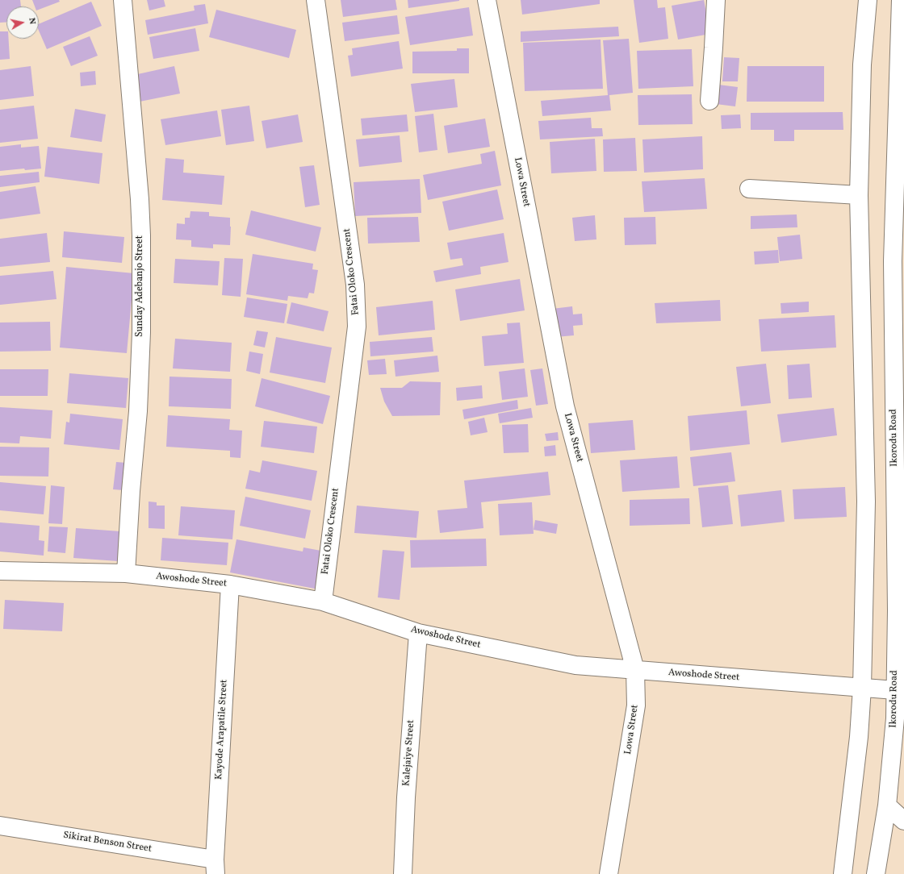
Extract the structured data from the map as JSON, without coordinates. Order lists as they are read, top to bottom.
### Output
{
  "streets": {
    "main road": [
      "Lowa Street",
      "Fatai Oloko Crescent",
      "Sunday Adebanjo Street",
      "Ikorodu Road",
      "Awoshode Street",
      "Kayode Arapatile Street",
      "Kalejaiye Street",
      "Sikirat Benson Street"
    ]
  },
  "crossings": [
    ["Lowa Street", "Awoshode Street"],
    ["Fatai Oloko Crescent", "Awoshode Street"],
    ["Sunday Adebanjo Street", "Awoshode Street"],
    ["Ikorodu Road", "Awoshode Street"],
    ["Awoshode Street", "Kayode Arapatile Street"],
    ["Awoshode Street", "Kalejaiye Street"],
    ["Kayode Arapatile Street", "Sikirat Benson Street"]
  ],
  "north": "right"
}
